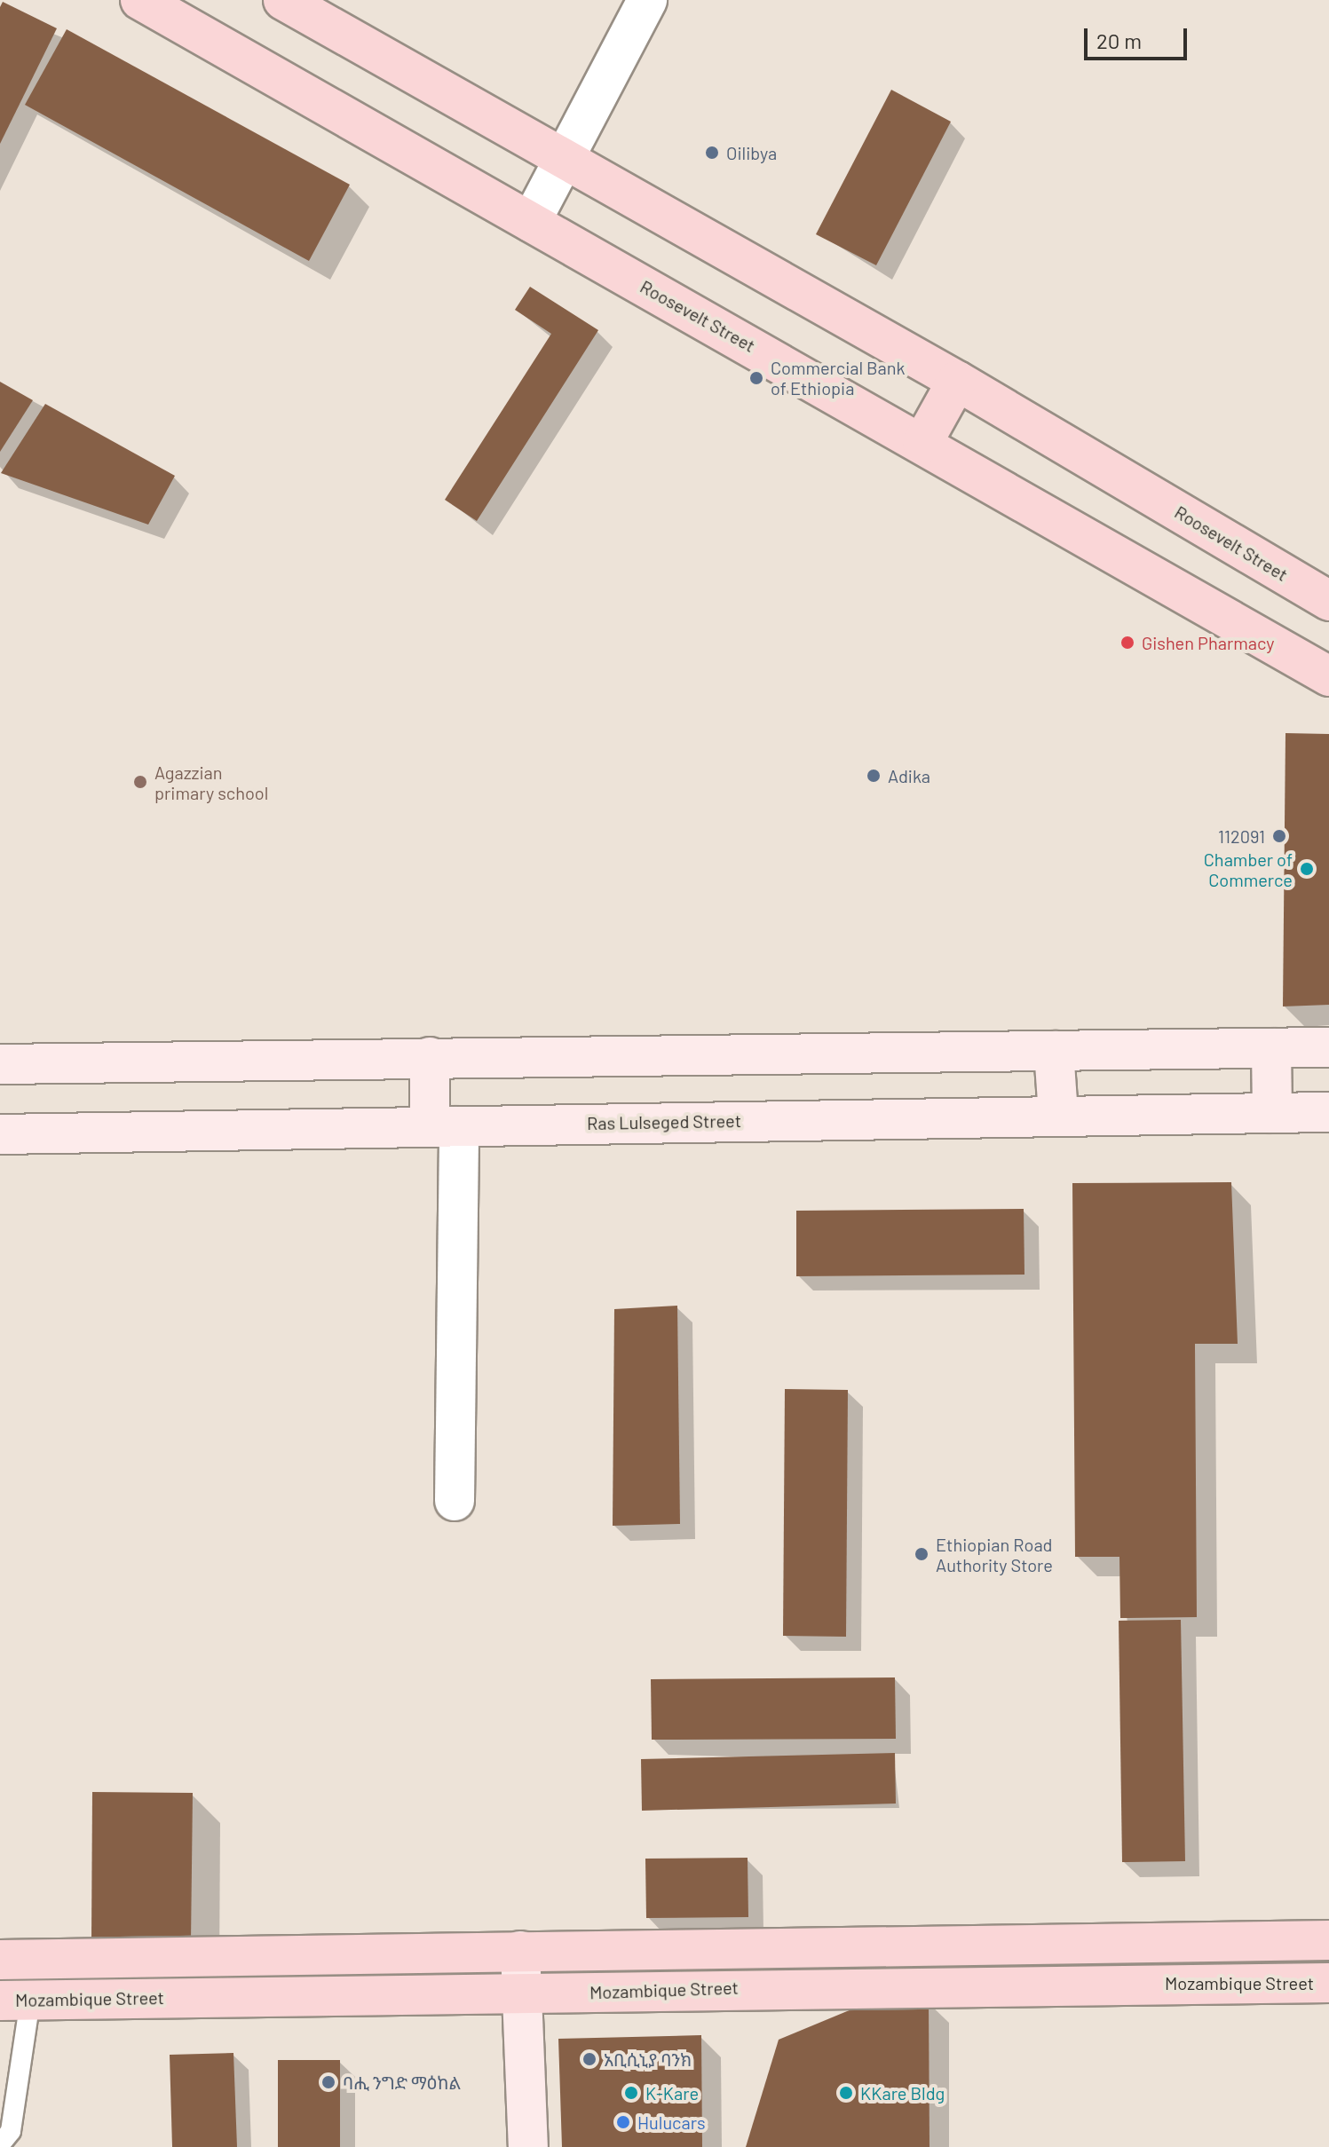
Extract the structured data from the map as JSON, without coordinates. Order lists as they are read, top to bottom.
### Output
{
  "streets": {
    "main road": ["Roosevelt Street", "Mozambique Street"],
    "street": ["Ras Lulseged Street"]
  },
  "places": [
    "Oilibya",
    "Commercial Bank of Ethiopia",
    "Gishen Pharmacy",
    "Adika",
    "Agazzian primary school",
    "112091",
    "Chamber of Commerce",
    "Ethiopian Road Authority Store",
    "አቢሲኒያ ባንክ",
    "ባሒ ንግድ ማዕከል",
    "K-Kare",
    "KKare Bldg",
    "Hulucars"
  ],
  "scale_bar": "20 m"
}
